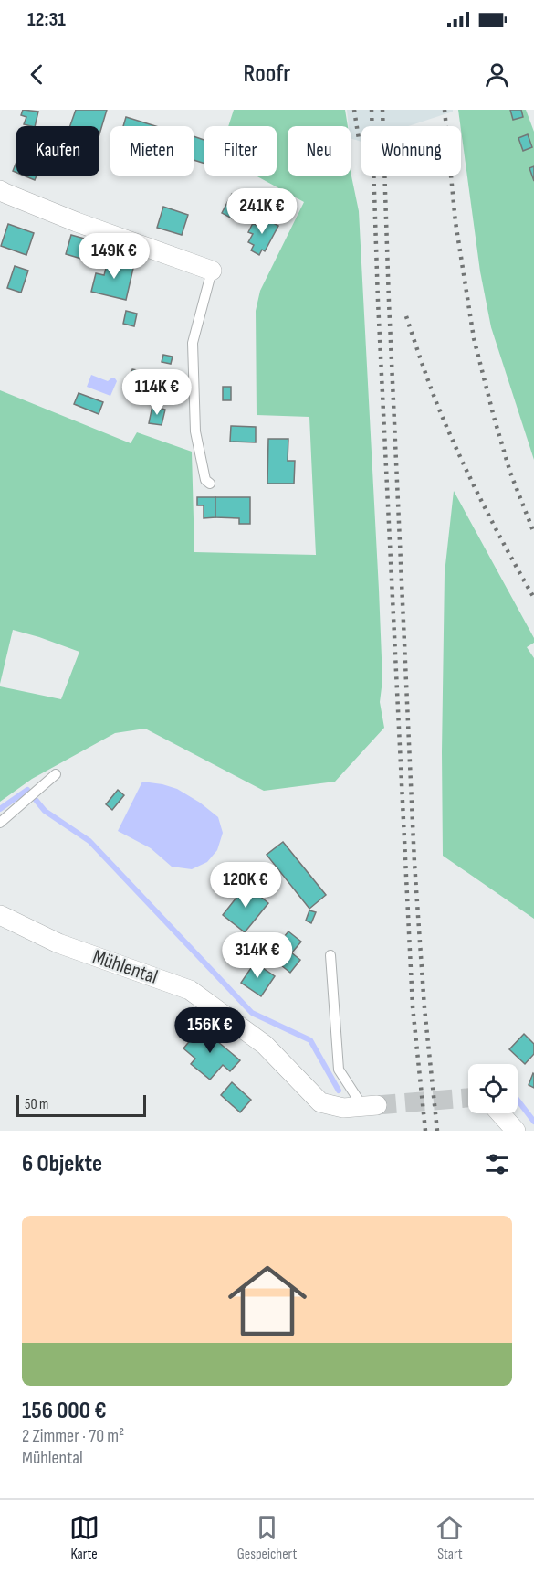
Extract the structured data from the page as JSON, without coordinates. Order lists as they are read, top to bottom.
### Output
{
  "streets": {
    "street": ["Mühlental"]
  },
  "scale_bar": "50 m",
  "page": {
    "status": "12:31",
    "header": "Roofr",
    "chip": [
      "Kaufen",
      "Mieten",
      "Filter",
      "Neu",
      "Wohnung"
    ],
    "price": [
      "241K €",
      "149K €",
      "114K €",
      "120K €",
      "314K €",
      "156K €"
    ],
    "scale": "50 m",
    "heading": "6 Objekte",
    "list": [
      {
        "name": "156 000 €",
        "note": "2 Zimmer · 70 m² · Mühlental"
      }
    ],
    "tabs": ["Karte", "Gespeichert", "Start"]
  }
}
